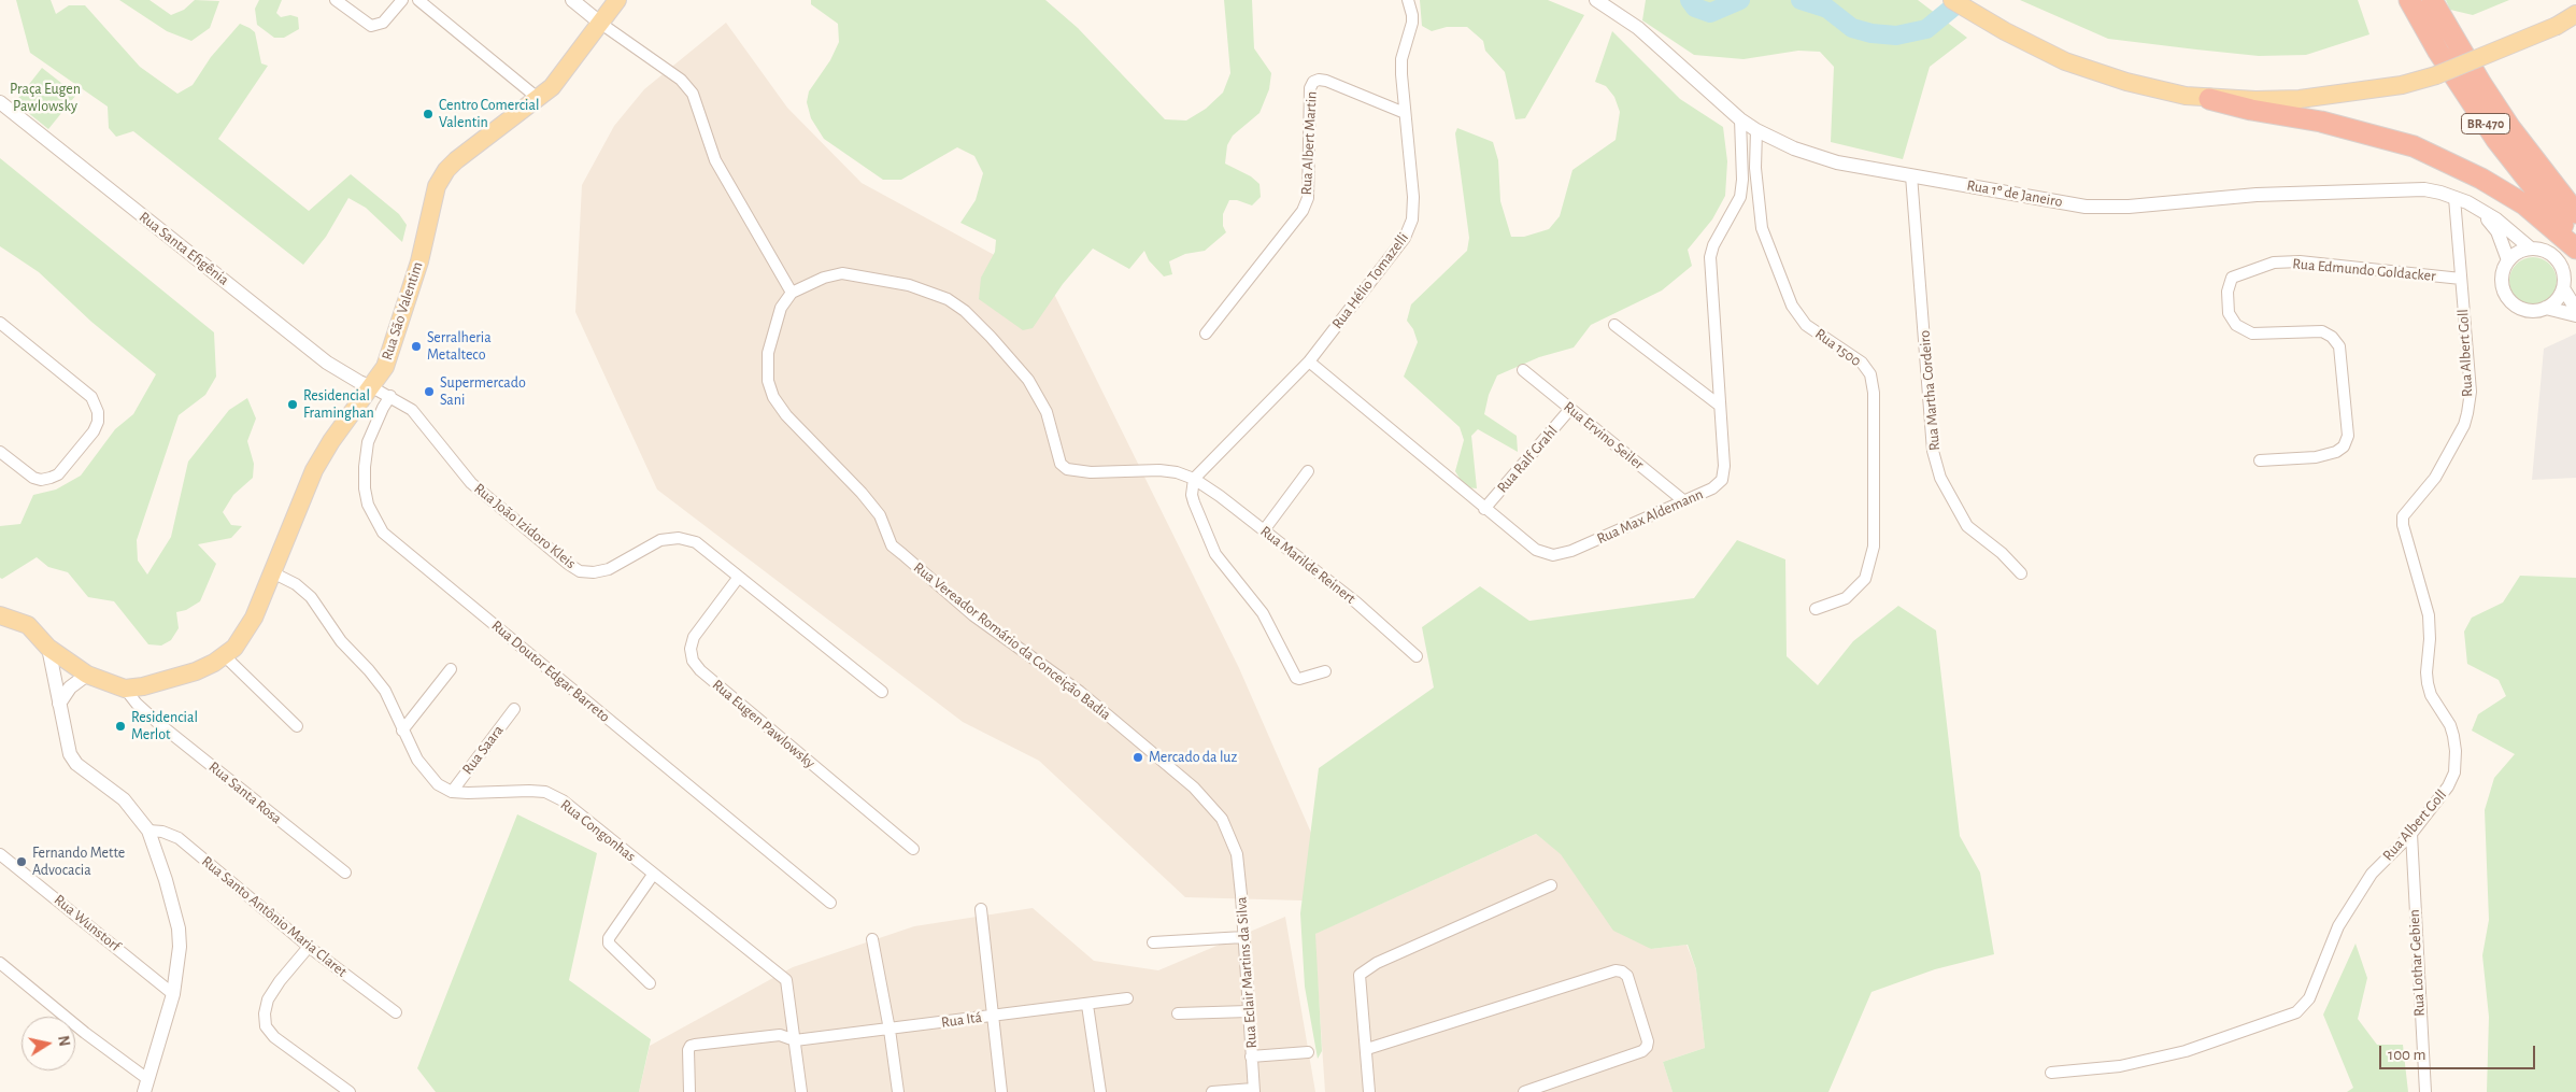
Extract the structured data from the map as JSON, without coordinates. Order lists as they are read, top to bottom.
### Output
{
  "streets": {
    "highway": ["BR-470"],
    "main road": ["Rua São Valentim"],
    "street": [
      "Rua Albert Martin",
      "Rua 1º de Janeiro",
      "Rua Santa Efigênia",
      "Rua Edmundo Goldacker",
      "Rua Hélio Tomazelli",
      "Rua 1500",
      "Rua Albert Goll",
      "Rua Martha Cordeiro",
      "Rua Ervino Seiler",
      "Rua Ralf Grahl",
      "Rua Max Aldemann",
      "Rua João Izidoro Kleis",
      "Rua Marilde Reinert",
      "Rua Vereador Romário da Conceição Badia",
      "Rua Doutor Edgar Barreto",
      "Rua Eugen Pawlowsky",
      "Rua Saara",
      "Rua Santa Rosa",
      "Rua Congonhas",
      "Rua Santo Antônio Maria Claret",
      "Rua Wunstorf",
      "Rua Lothar Gebien",
      "Rua Eclair Martins da Silva",
      "Rua Itá"
    ]
  },
  "crossings": [
    ["Rua Albert Martin", "Rua Hélio Tomazelli"],
    ["Rua 1º de Janeiro", "Rua 1500"],
    ["Rua 1º de Janeiro", "Rua Albert Goll"],
    ["Rua 1º de Janeiro", "Rua Martha Cordeiro"],
    ["Rua 1º de Janeiro", "Rua Max Aldemann"],
    ["Rua Santa Efigênia", "Rua São Valentim"],
    ["Rua Santa Efigênia", "Rua João Izidoro Kleis"],
    ["Rua Edmundo Goldacker", "Rua Albert Goll"],
    ["Rua Hélio Tomazelli", "Rua Max Aldemann"],
    ["Rua Hélio Tomazelli", "Rua Marilde Reinert"],
    ["Rua São Valentim", "Rua João Izidoro Kleis"],
    ["Rua São Valentim", "Rua Santa Rosa"],
    ["Rua Albert Goll", "Rua Lothar Gebien"],
    ["Rua Ervino Seiler", "Rua Ralf Grahl"],
    ["Rua Ervino Seiler", "Rua Max Aldemann"],
    ["Rua Ralf Grahl", "Rua Max Aldemann"],
    ["Rua João Izidoro Kleis", "Rua Doutor Edgar Barreto"],
    ["Rua João Izidoro Kleis", "Rua Eugen Pawlowsky"],
    ["Rua Vereador Romário da Conceição Badia", "Rua Eclair Martins da Silva"],
    ["Rua Saara", "Rua Congonhas"],
    ["Rua Congonhas", "Rua Itá"]
  ],
  "parks": ["Praça Eugen Pawlowsky"],
  "places": [
    "Centro Comercial Valentin",
    "Serralheria Metalteco",
    "Supermercado Sani",
    "Residencial Framinghan",
    "Residencial Merlot",
    "Mercado da luz",
    "Fernando Mette Advocacia"
  ],
  "scale_bar": "100 m",
  "north": "right"
}
